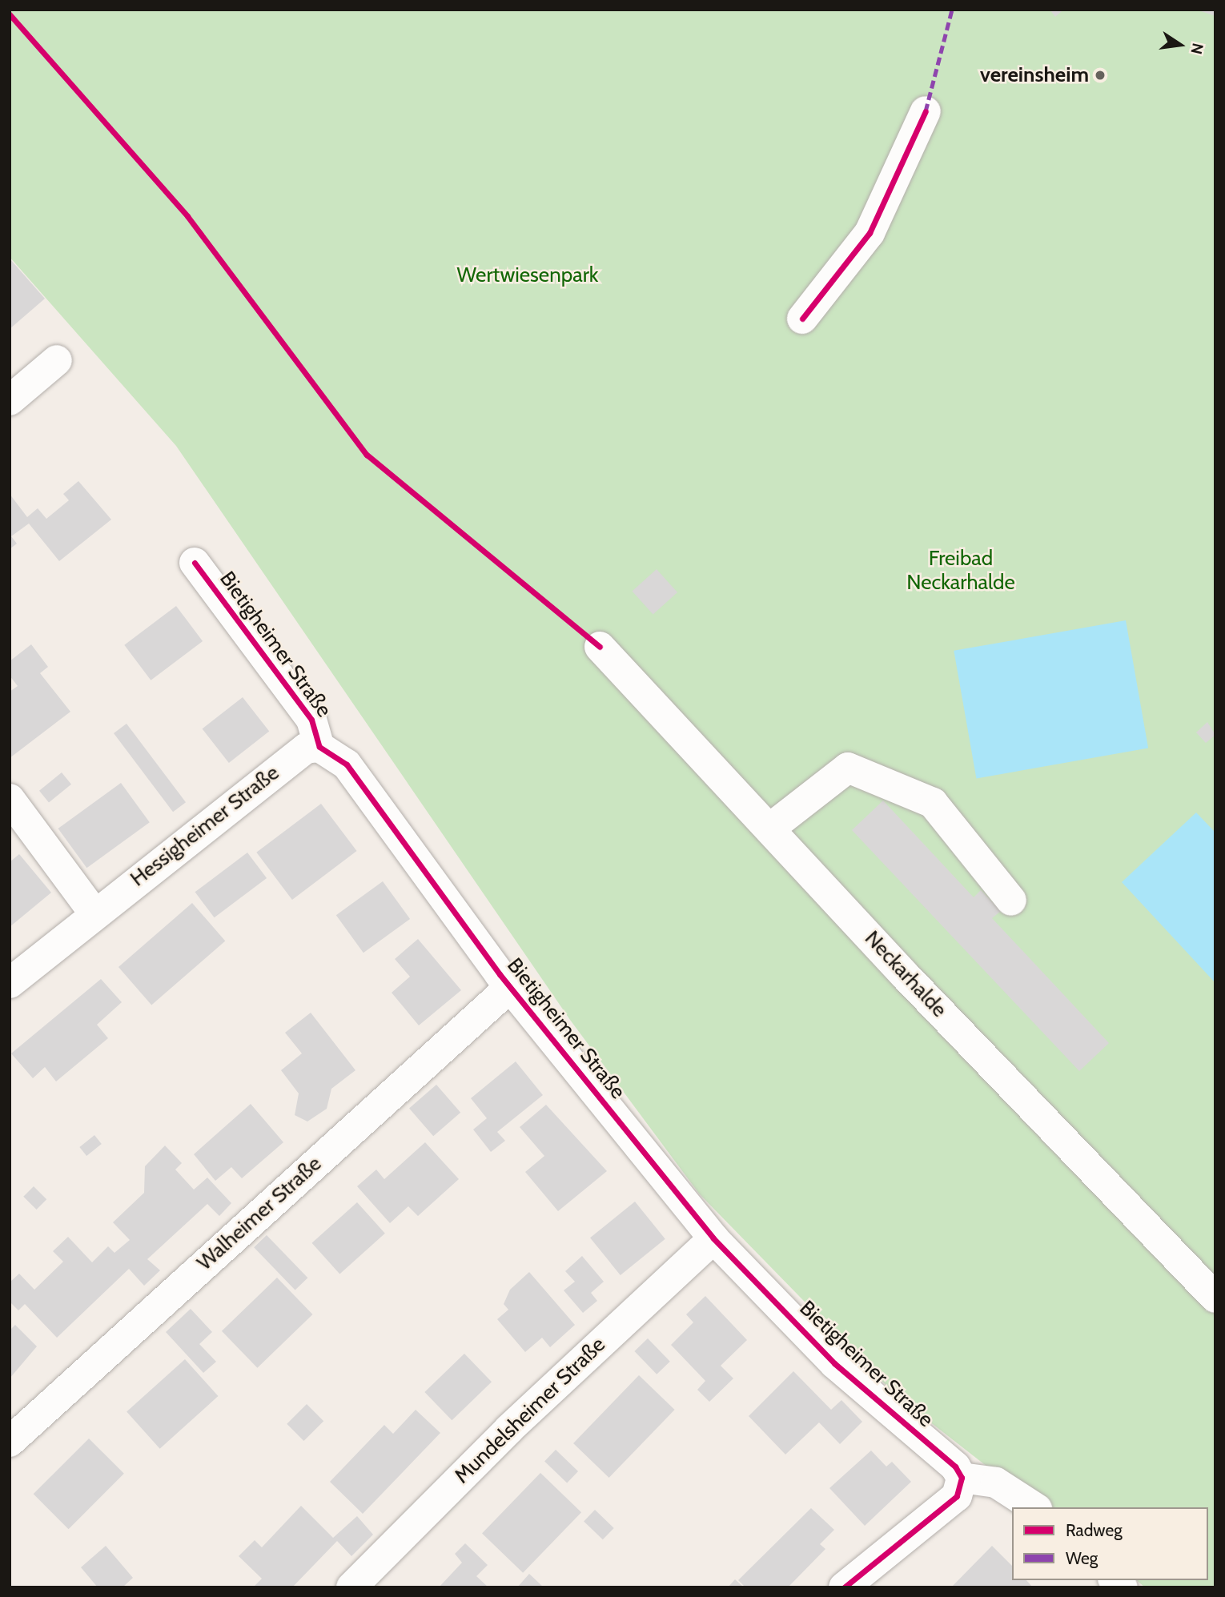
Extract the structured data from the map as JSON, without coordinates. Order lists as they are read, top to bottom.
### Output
{
  "streets": {
    "street": [
      "Bietigheimer Straße",
      "Hessigheimer Straße",
      "Neckarhalde",
      "Walheimer Straße",
      "Mundelsheimer Straße"
    ]
  },
  "crossings": [
    ["Bietigheimer Straße", "Hessigheimer Straße"],
    ["Bietigheimer Straße", "Walheimer Straße"],
    ["Bietigheimer Straße", "Mundelsheimer Straße"]
  ],
  "parks": ["Wertwiesenpark", "Freibad Neckarhalde"],
  "places": ["vereinsheim"],
  "legend": ["Radweg", "Weg"],
  "north": "right"
}
